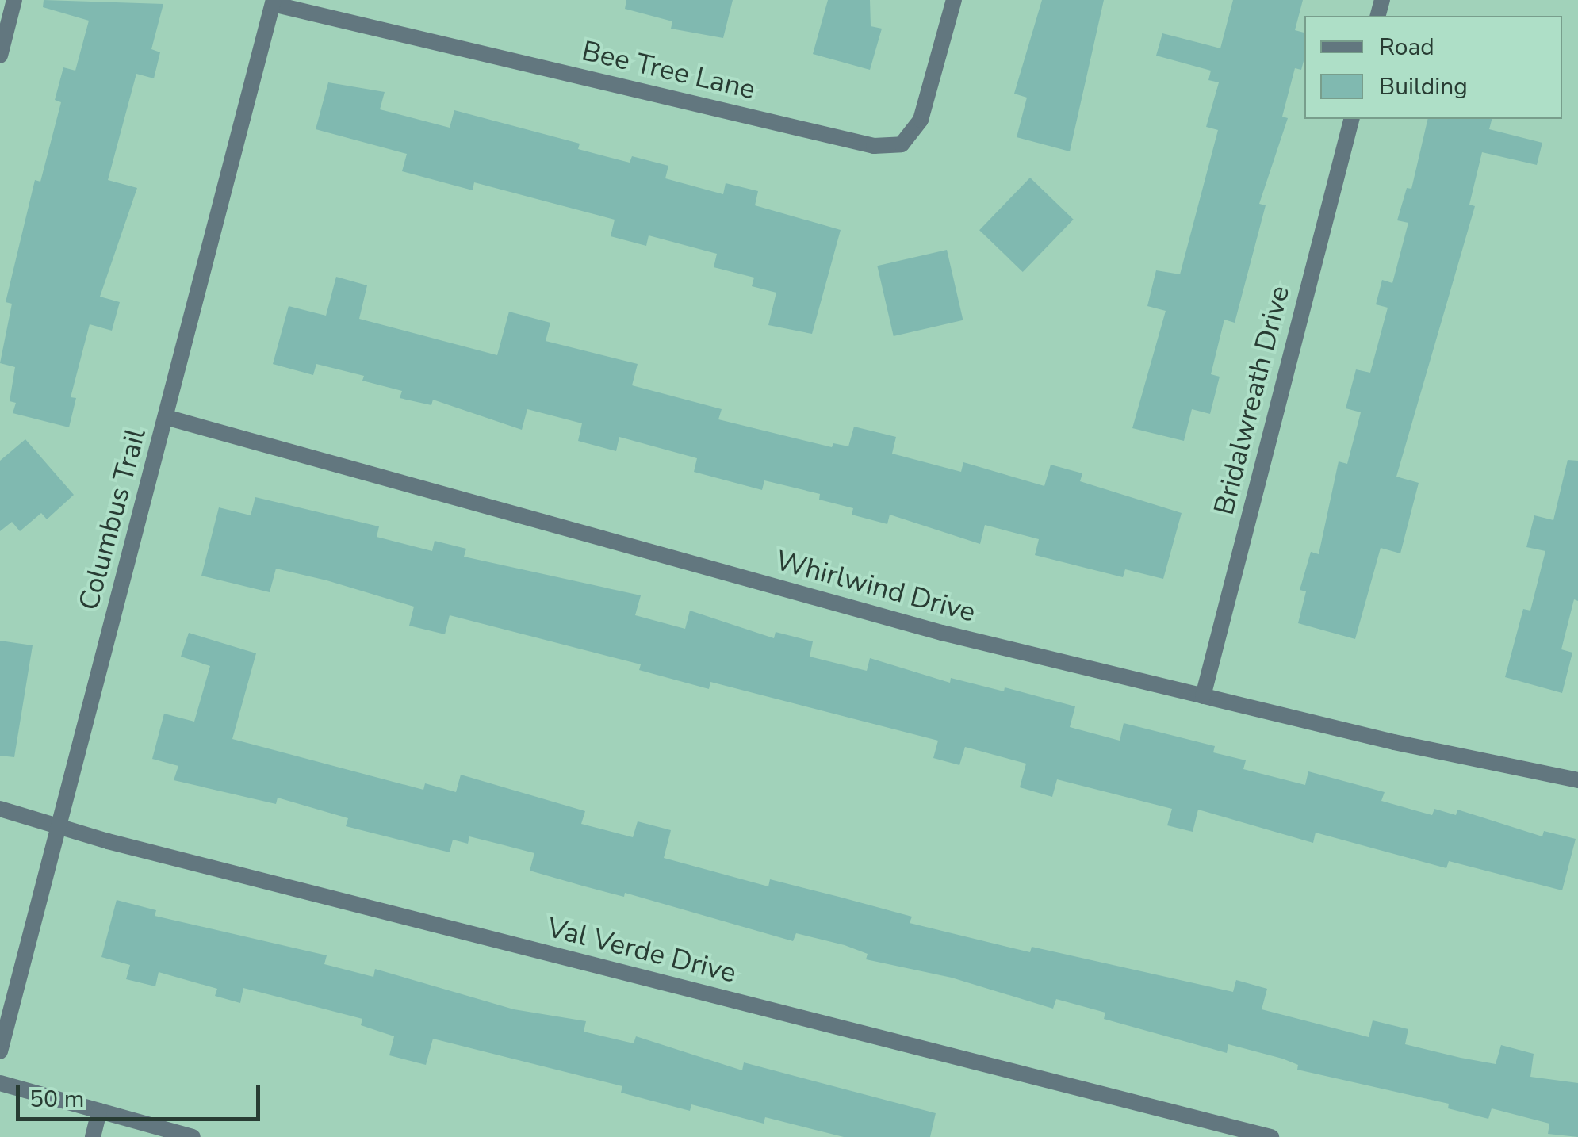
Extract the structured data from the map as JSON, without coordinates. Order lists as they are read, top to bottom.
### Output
{
  "streets": {
    "street": [
      "Bee Tree Lane",
      "Bridalwreath Drive",
      "Columbus Trail",
      "Whirlwind Drive",
      "Val Verde Drive"
    ]
  },
  "crossings": [
    ["Bee Tree Lane", "Columbus Trail"],
    ["Bridalwreath Drive", "Whirlwind Drive"],
    ["Columbus Trail", "Whirlwind Drive"],
    ["Columbus Trail", "Val Verde Drive"]
  ],
  "legend": ["Road", "Building"],
  "scale_bar": "50 m"
}
